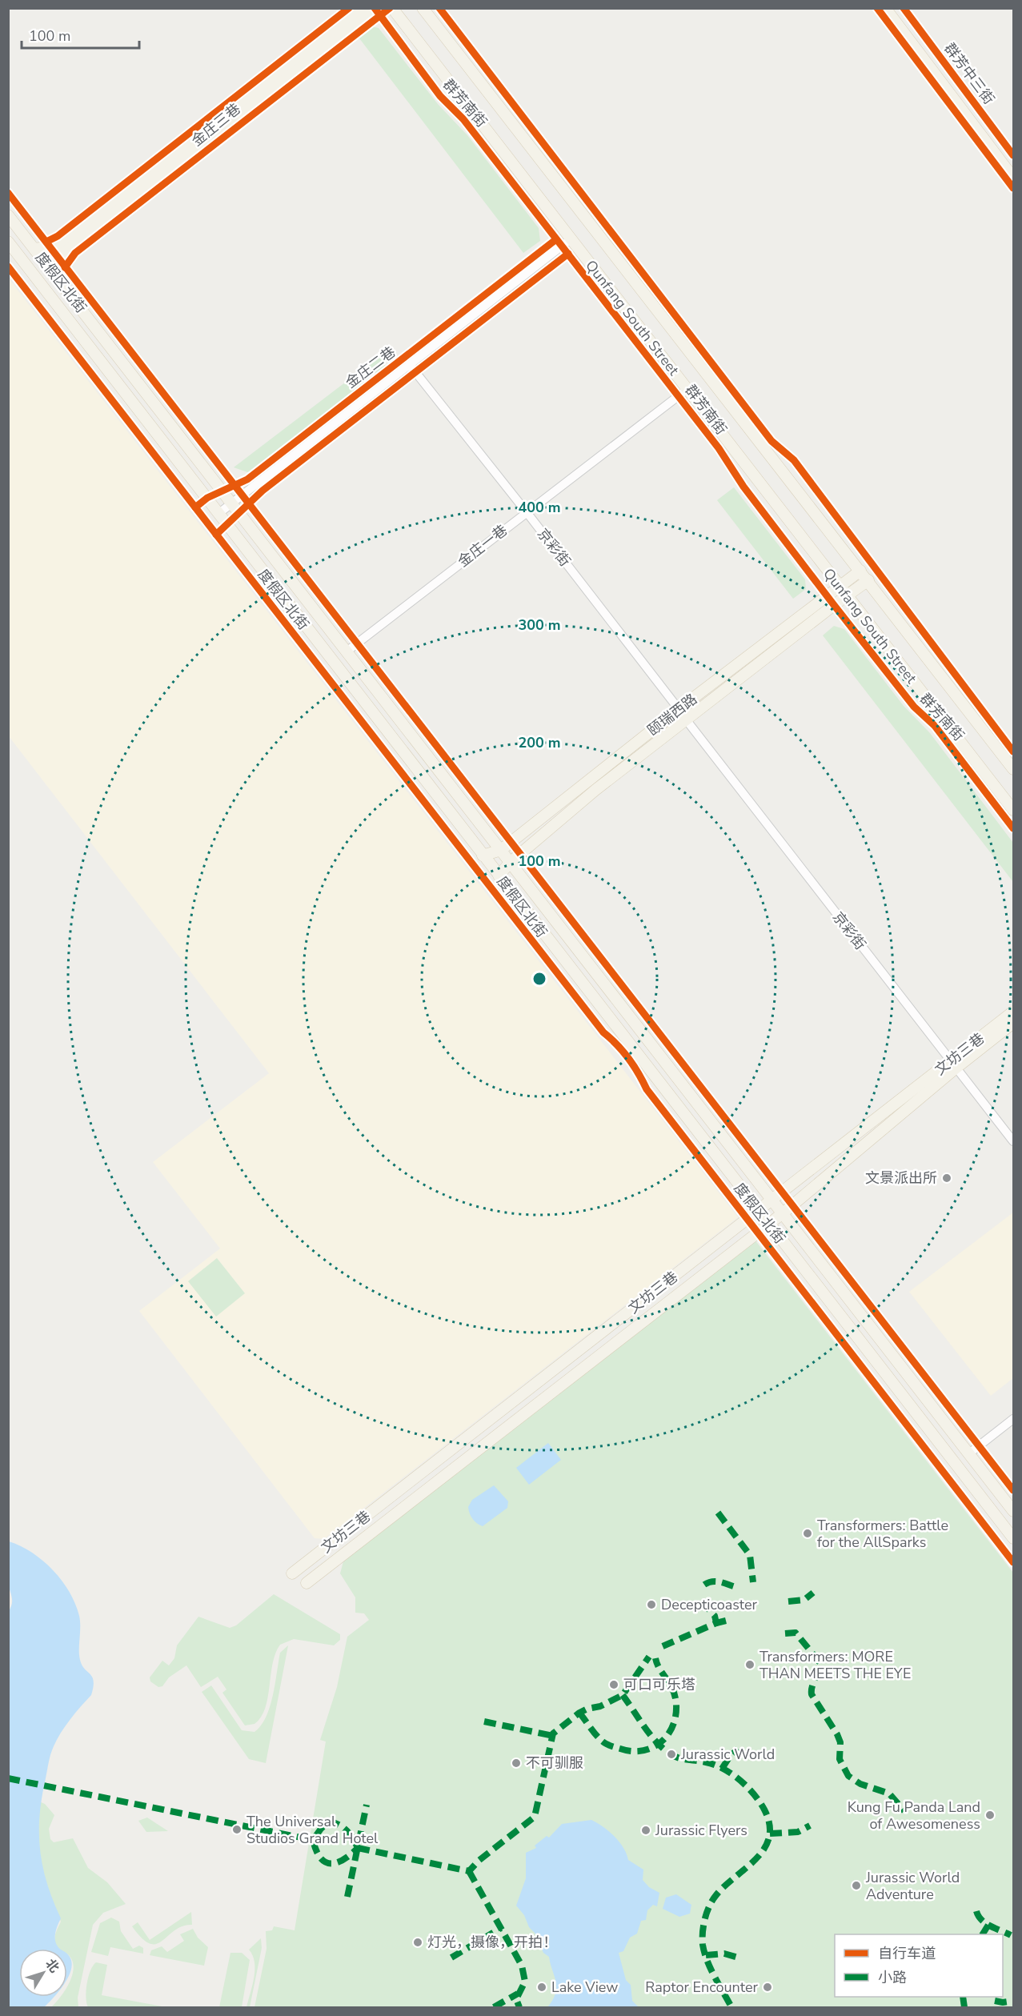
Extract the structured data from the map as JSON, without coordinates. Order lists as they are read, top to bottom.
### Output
{
  "streets": {
    "main road": [
      "群芳中三街",
      "金庄三巷",
      "度假区北街",
      "Qunfang South Street",
      "颐瑞西路",
      "文坊三巷"
    ],
    "street": ["金庄二巷", "金庄一巷", "京彩街"],
    "cycle path": ["群芳南街"]
  },
  "crossings": [
    ["金庄三巷", "度假区北街"],
    ["度假区北街", "金庄二巷"],
    ["度假区北街", "金庄一巷"],
    ["度假区北街", "颐瑞西路"],
    ["度假区北街", "文坊三巷"],
    ["Qunfang South Street", "金庄二巷"],
    ["Qunfang South Street", "金庄一巷"],
    ["Qunfang South Street", "颐瑞西路"],
    ["金庄二巷", "京彩街"],
    ["金庄一巷", "京彩街"],
    ["京彩街", "颐瑞西路"],
    ["京彩街", "文坊三巷"]
  ],
  "places": [
    "文景派出所",
    "Transformers: Battle for the AllSparks",
    "Decepticoaster",
    "Transformers: MORE THAN MEETS THE EYE",
    "可口可乐塔",
    "Jurassic World",
    "不可驯服",
    "Kung Fu Panda Land of Awesomeness",
    "The Universal Studios Grand Hotel",
    "Jurassic Flyers",
    "Jurassic World Adventure",
    "灯光，摄像，开拍！",
    "Lake View",
    "Raptor Encounter"
  ],
  "legend": ["自行车道", "小路"],
  "scale_bar": "100 m",
  "north": "top right",
  "rings": [
    "400 m",
    "300 m",
    "200 m",
    "100 m"
  ]
}
